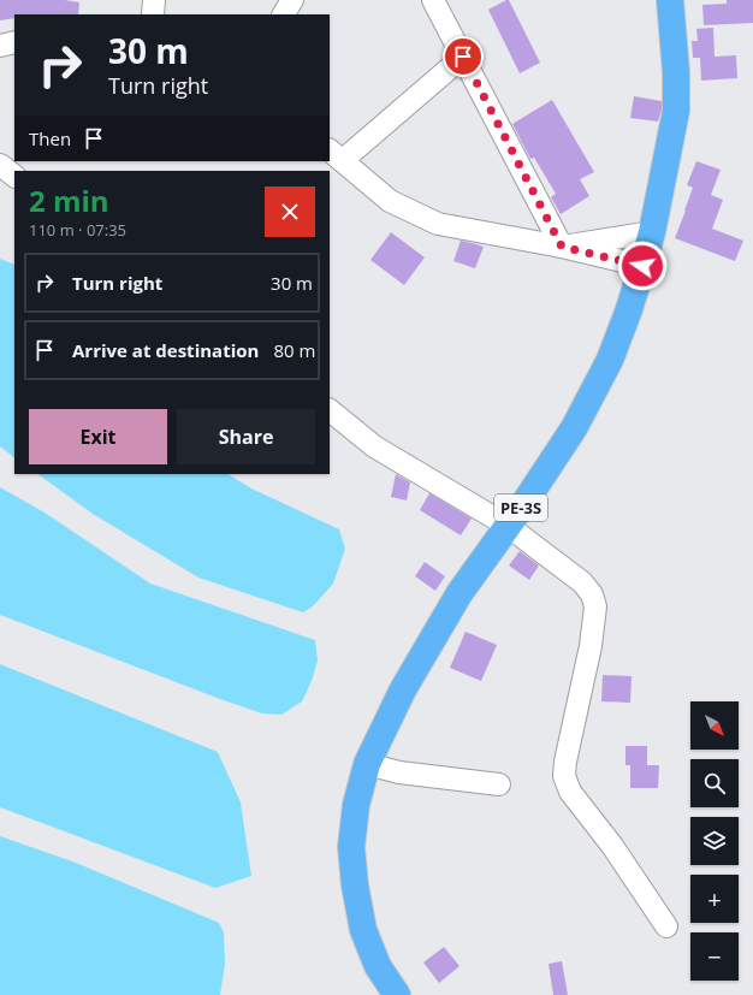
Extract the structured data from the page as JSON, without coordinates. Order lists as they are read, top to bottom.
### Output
{
  "streets": {
    "highway": ["PE-3S"]
  },
  "north": "bottom right",
  "page": {
    "turn": ["30 m", "Turn right"],
    "then": "Then",
    "heading": ["2 min", "110 m · 07:35"],
    "list": [
      {
        "name": "Turn right",
        "value": "30 m"
      },
      {
        "name": "Arrive at destination",
        "value": "80 m"
      }
    ],
    "buttons": ["Exit", "Share"],
    "map_buttons": ["+", "−"]
  }
}
